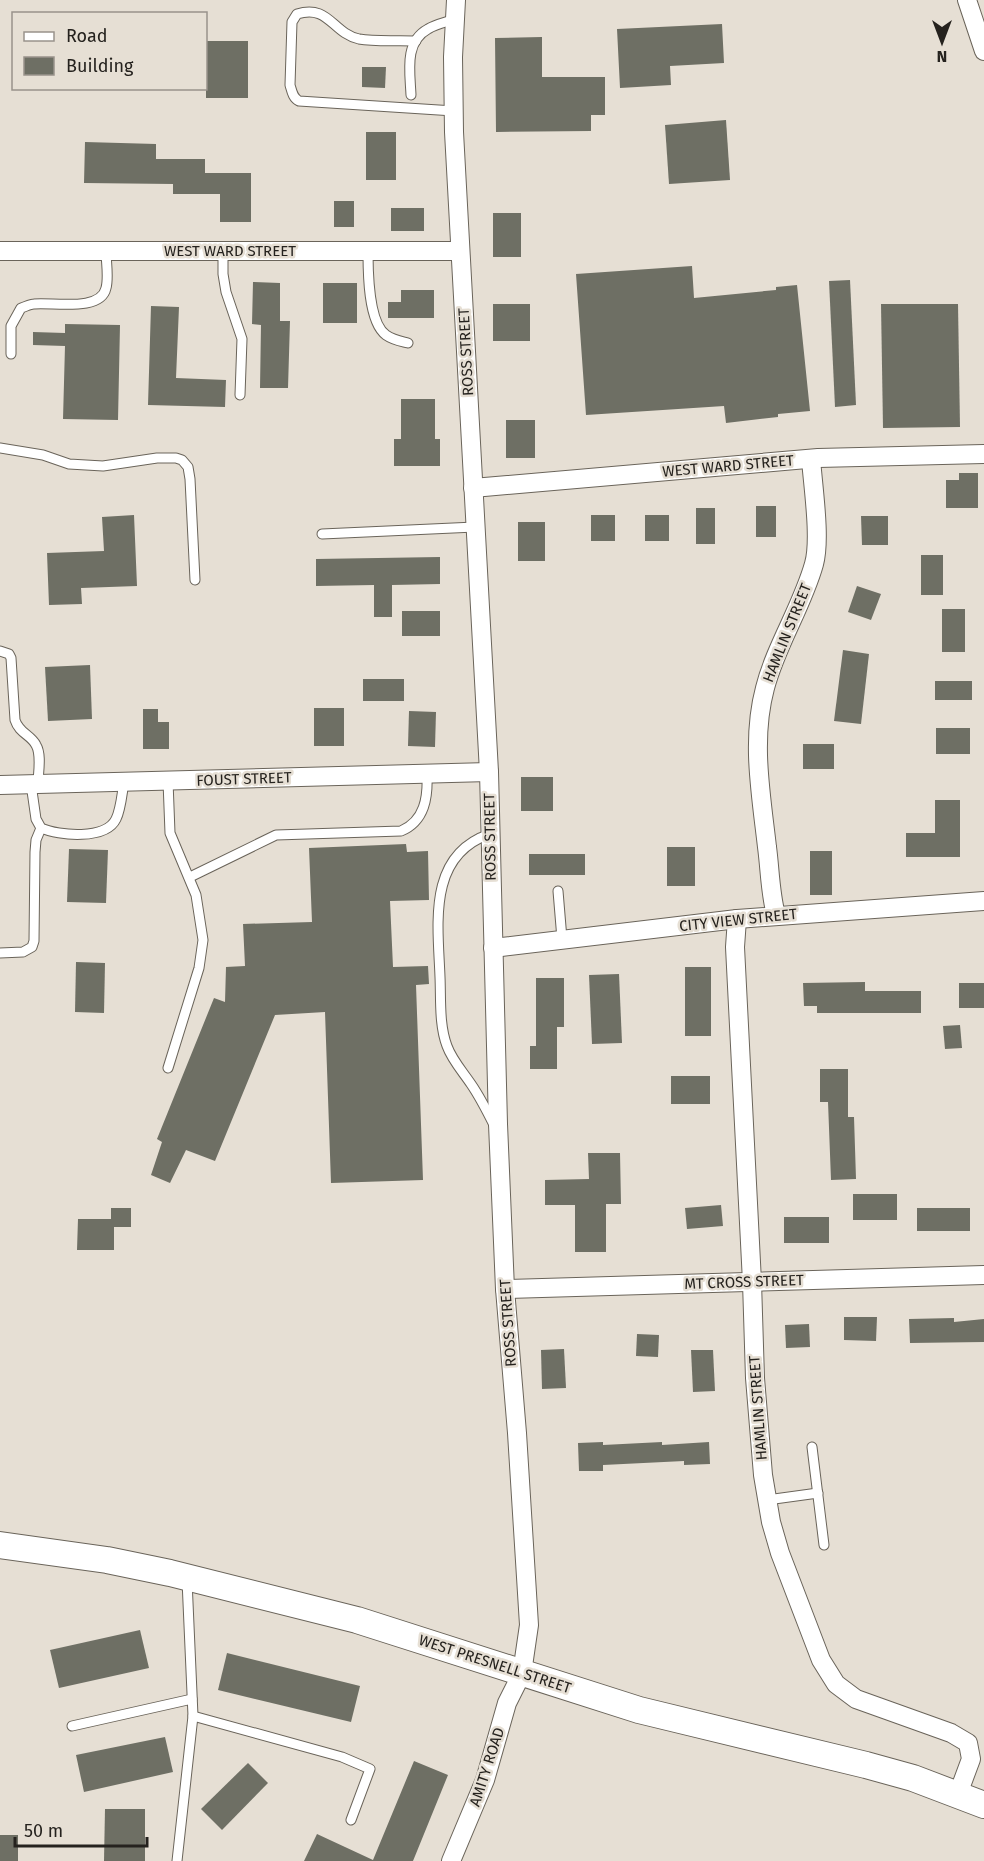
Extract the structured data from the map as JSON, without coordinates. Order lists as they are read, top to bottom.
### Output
{
  "streets": {
    "main road": ["WEST PRESNELL STREET"],
    "street": [
      "WEST WARD STREET",
      "ROSS STREET",
      "HAMLIN STREET",
      "FOUST STREET",
      "CITY VIEW STREET",
      "MT CROSS STREET",
      "AMITY ROAD"
    ]
  },
  "crossings": [
    ["WEST WARD STREET", "ROSS STREET"],
    ["WEST WARD STREET", "HAMLIN STREET"],
    ["ROSS STREET", "FOUST STREET"],
    ["ROSS STREET", "CITY VIEW STREET"],
    ["ROSS STREET", "MT CROSS STREET"],
    ["ROSS STREET", "WEST PRESNELL STREET"],
    ["ROSS STREET", "AMITY ROAD"],
    ["HAMLIN STREET", "CITY VIEW STREET"],
    ["HAMLIN STREET", "MT CROSS STREET"],
    ["HAMLIN STREET", "WEST PRESNELL STREET"],
    ["WEST PRESNELL STREET", "AMITY ROAD"]
  ],
  "legend": ["Road", "Building"],
  "scale_bar": "50 m",
  "north": "bottom"
}
